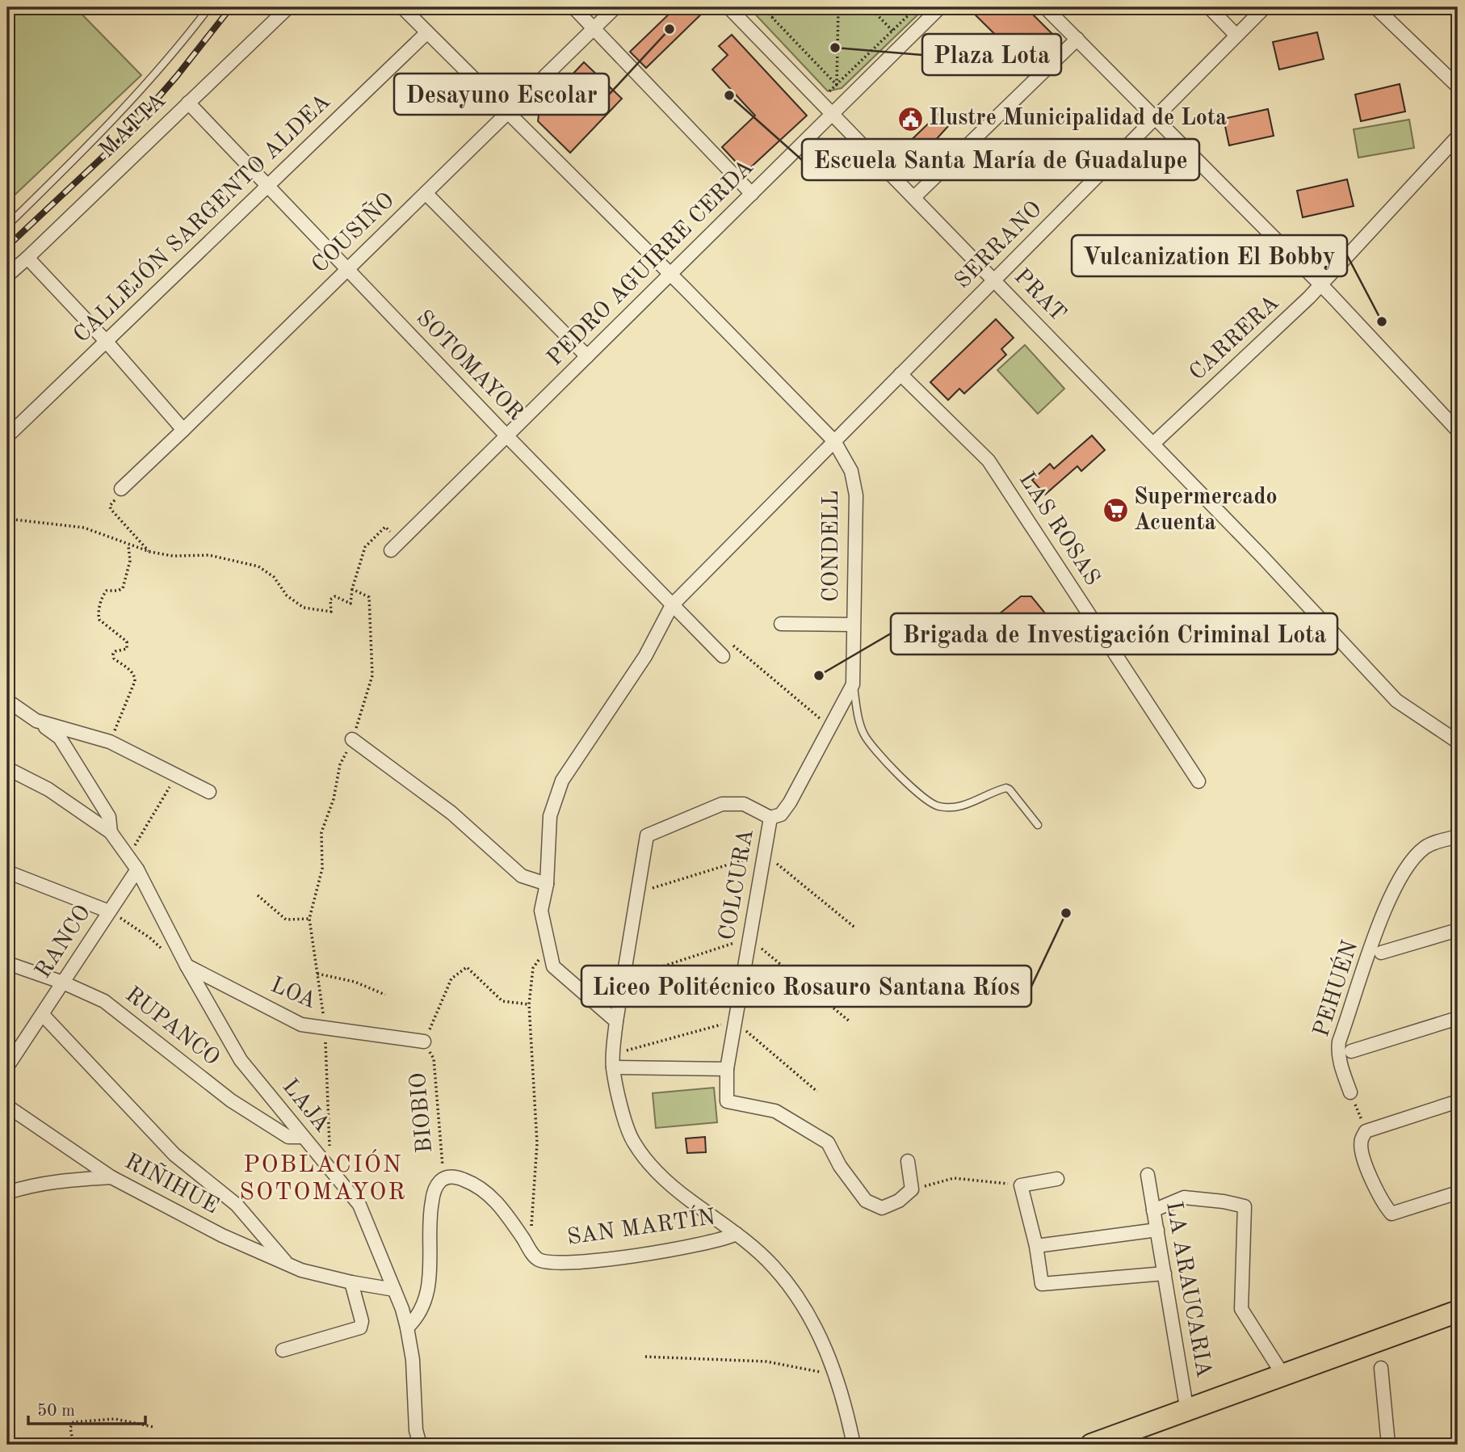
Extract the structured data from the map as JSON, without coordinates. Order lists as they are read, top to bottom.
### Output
{
  "streets": {
    "street": [
      "MATTA",
      "CALLEJÓN SARGENTO ALDEA",
      "COUSIÑO",
      "SERRANO",
      "PEDRO AGUIRRE CERDA",
      "PRAT",
      "CARRERA",
      "SOTOMAYOR",
      "LAS ROSAS",
      "CONDELL",
      "COLCURA",
      "RANCO",
      "PEHUÉN",
      "LOA",
      "RUPANCO",
      "LAJA",
      "RIÑIHUE",
      "SAN MARTÍN",
      "LA ARAUCARIA"
    ],
    "path": ["BIOBIO"]
  },
  "crossings": [
    ["MATTA", "SOTOMAYOR"],
    ["CALLEJÓN SARGENTO ALDEA", "SOTOMAYOR"],
    ["CALLEJÓN SARGENTO ALDEA", "CONDELL"],
    ["COUSIÑO", "SOTOMAYOR"],
    ["COUSIÑO", "CONDELL"],
    ["SERRANO", "PRAT"],
    ["SERRANO", "SOTOMAYOR"],
    ["SERRANO", "LAS ROSAS"],
    ["SERRANO", "CONDELL"],
    ["PEDRO AGUIRRE CERDA", "PRAT"],
    ["PEDRO AGUIRRE CERDA", "SOTOMAYOR"],
    ["PEDRO AGUIRRE CERDA", "CONDELL"],
    ["PRAT", "CARRERA"],
    ["CONDELL", "COLCURA"],
    ["RANCO", "RUPANCO"],
    ["RANCO", "LAJA"],
    ["LOA", "LAJA"],
    ["LOA", "BIOBIO"],
    ["RUPANCO", "LAJA"],
    ["LAJA", "RIÑIHUE"],
    ["BIOBIO", "SAN MARTÍN"]
  ],
  "districts": ["POBLACIÓN SOTOMAYOR"],
  "places": {
    "other": [
      "Desayuno Escolar",
      "Plaza Lota",
      "Escuela Santa María de Guadalupe",
      "Vulcanization El Bobby",
      "Brigada de Investigación Criminal Lota",
      "Liceo Politécnico Rosauro Santana Ríos"
    ],
    "public building": ["Ilustre Municipalidad de Lota"],
    "supermarket": ["Supermercado Acuenta"]
  },
  "scale_bar": "50 m"
}
